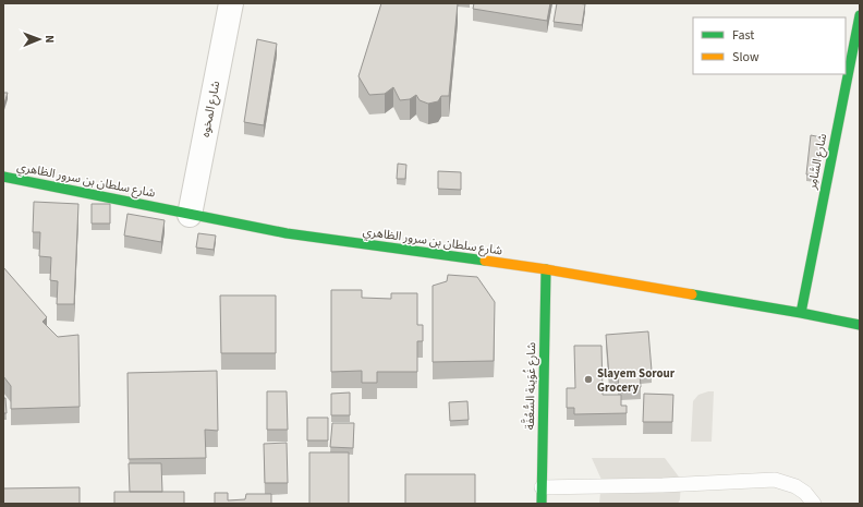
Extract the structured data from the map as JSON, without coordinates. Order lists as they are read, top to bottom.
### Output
{
  "streets": {
    "street": [
      "شارع المخوه",
      "شارع السَّامِر",
      "شارع سلطان بن سرور الظاهري",
      "شارع غُوَينة السُّعُفَّة"
    ]
  },
  "crossings": [
    ["شارع المخوه", "شارع سلطان بن سرور الظاهري"],
    ["شارع السَّامِر", "شارع سلطان بن سرور الظاهري"],
    ["شارع سلطان بن سرور الظاهري", "شارع غُوَينة السُّعُفَّة"]
  ],
  "places": ["Slayem Sorour Grocery"],
  "legend": ["Fast", "Slow"],
  "north": "right"
}
